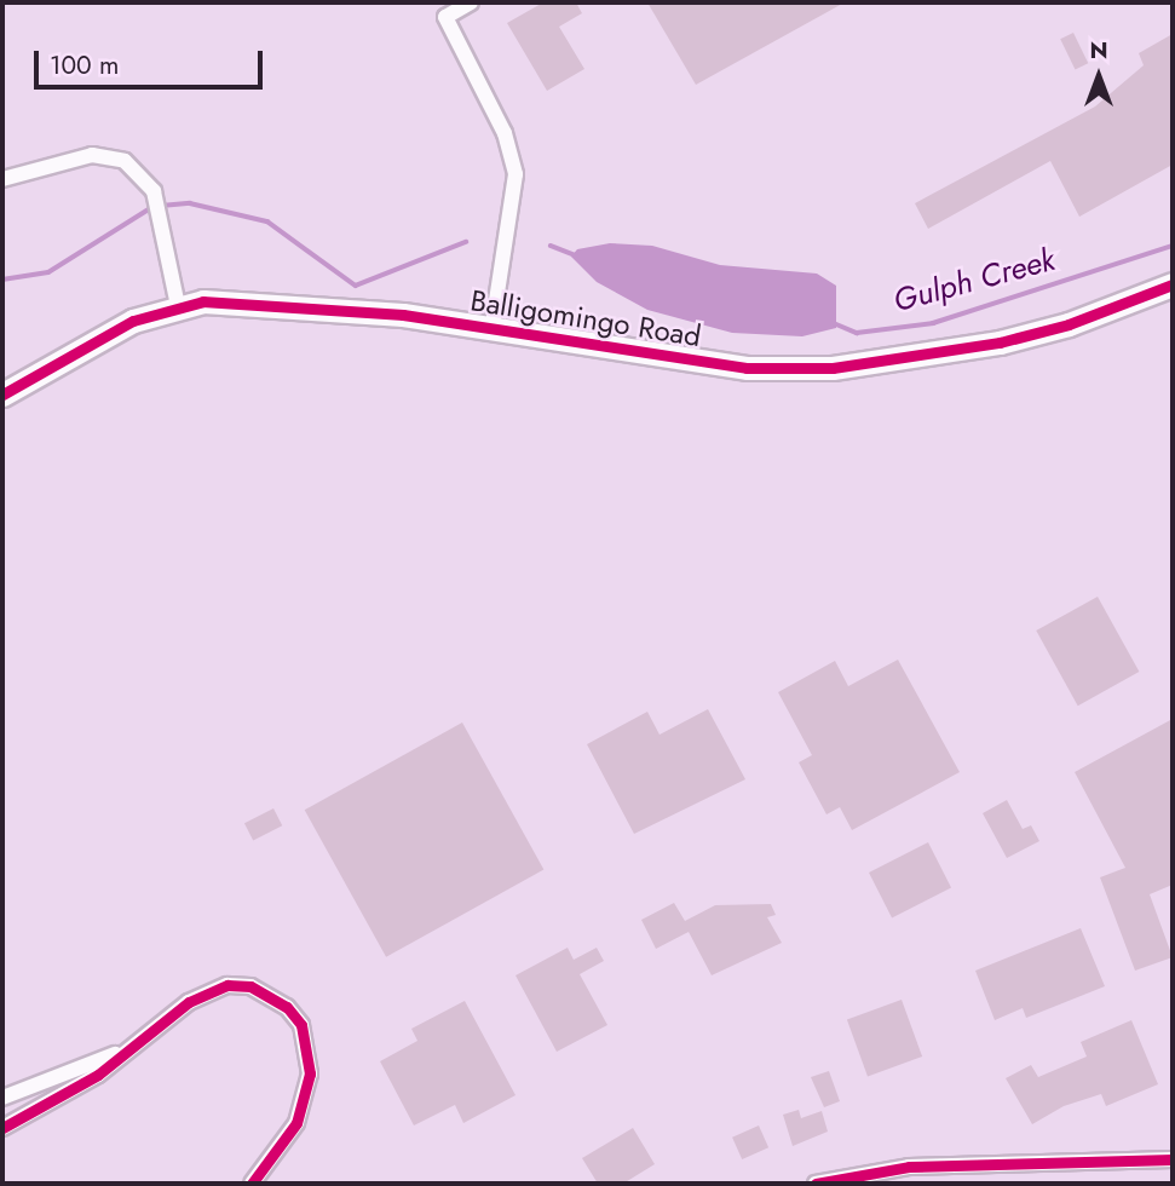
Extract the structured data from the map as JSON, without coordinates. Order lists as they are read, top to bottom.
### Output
{
  "streets": {
    "street": ["Balligomingo Road"]
  },
  "water": ["Gulph Creek"],
  "scale_bar": "100 m",
  "north": "top"
}
